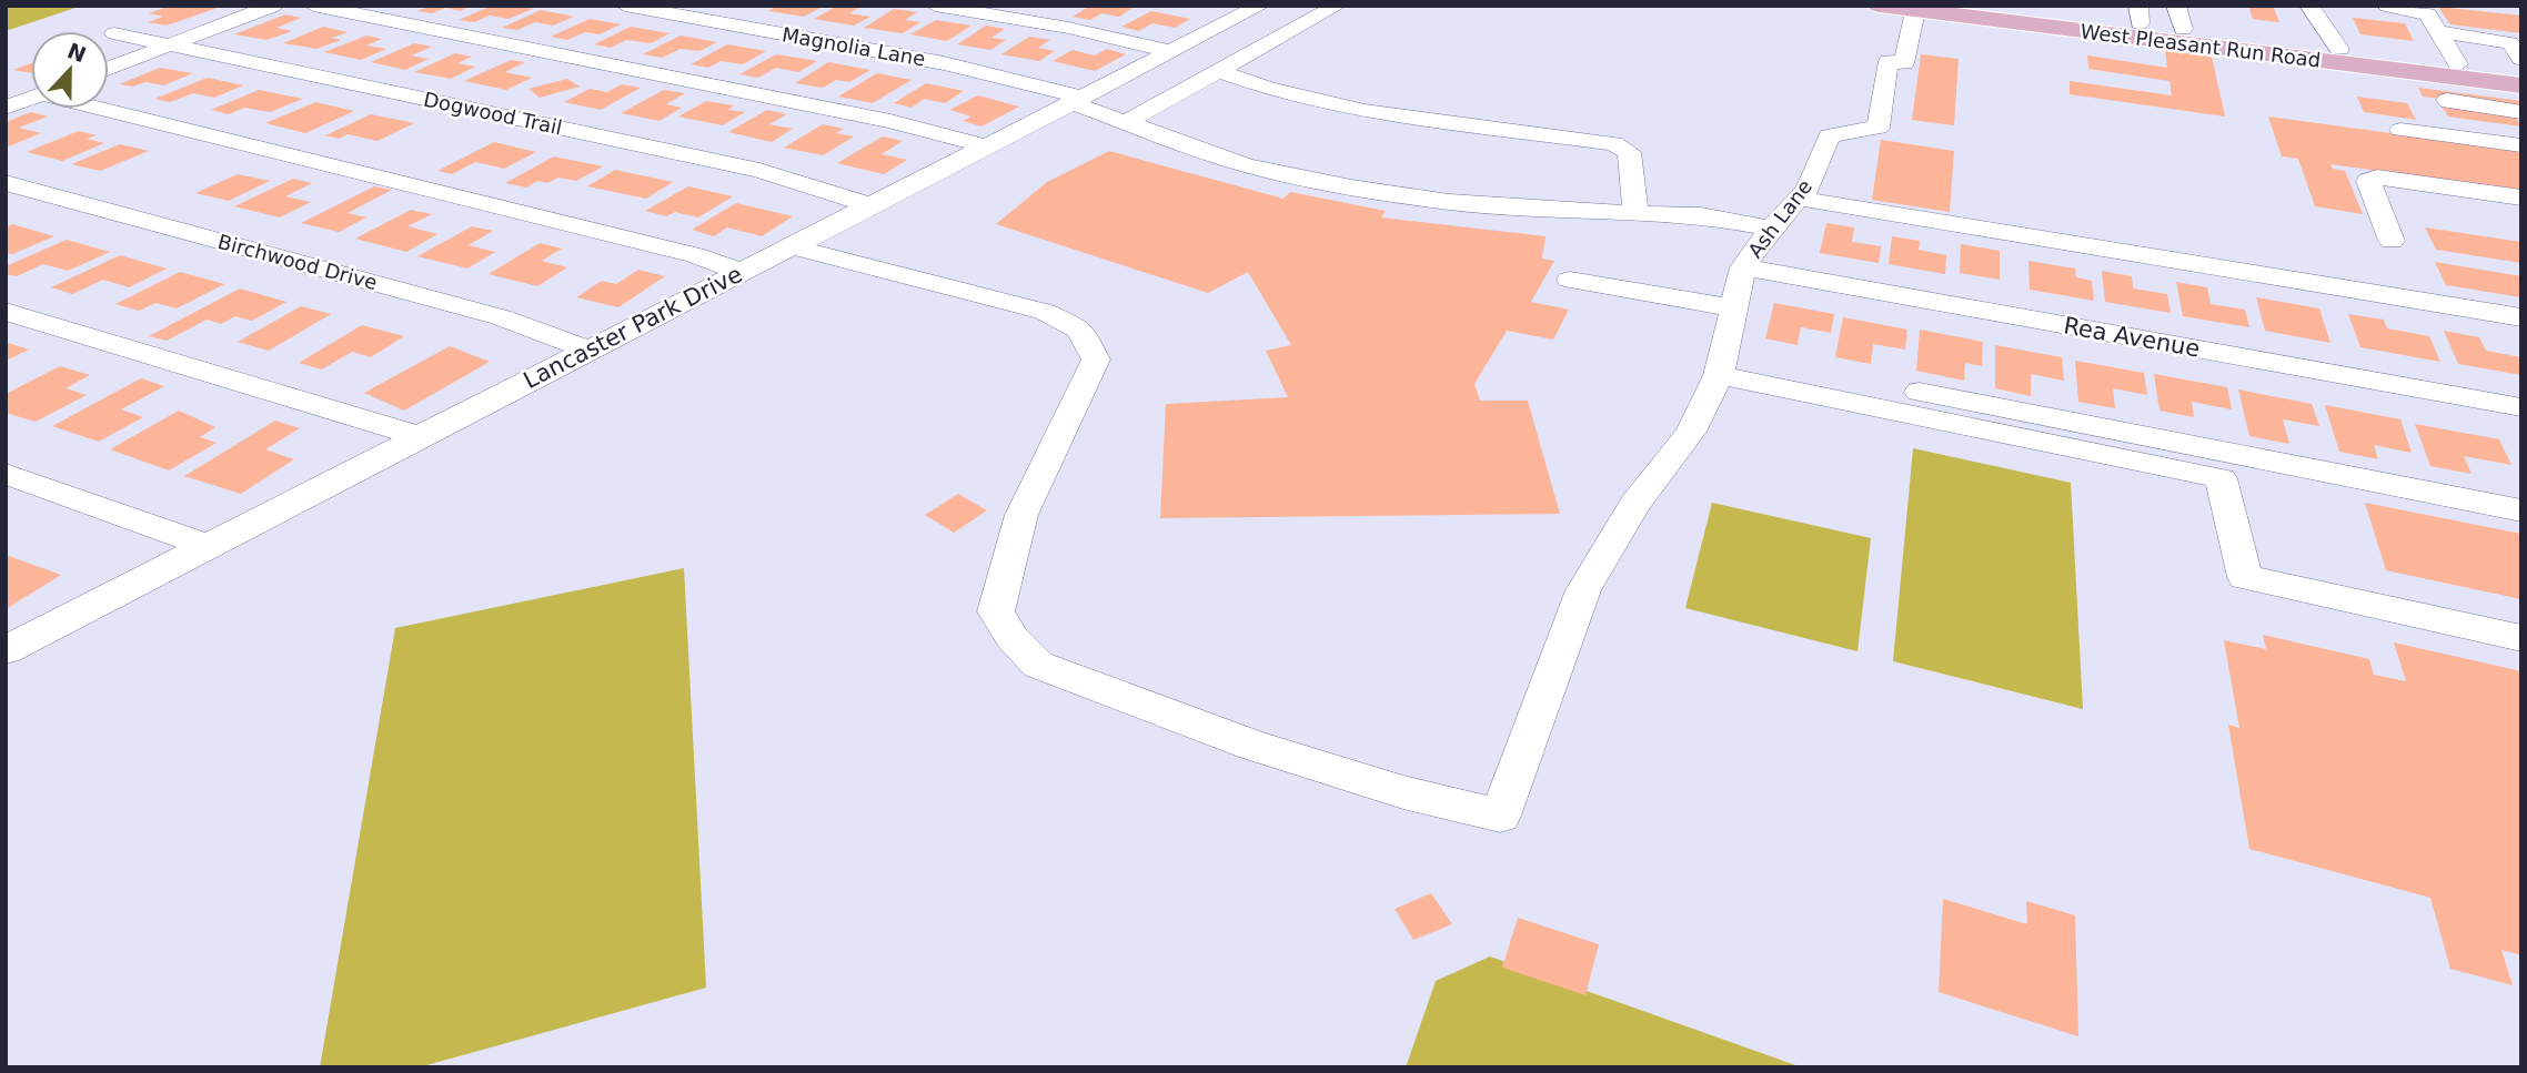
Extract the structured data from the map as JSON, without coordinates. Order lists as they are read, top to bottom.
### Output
{
  "streets": {
    "main road": ["West Pleasant Run Road"],
    "street": [
      "Magnolia Lane",
      "Dogwood Trail",
      "Ash Lane",
      "Birchwood Drive",
      "Lancaster Park Drive",
      "Rea Avenue"
    ]
  },
  "crossings": [
    ["West Pleasant Run Road", "Ash Lane"],
    ["Magnolia Lane", "Ash Lane"],
    ["Magnolia Lane", "Lancaster Park Drive"],
    ["Dogwood Trail", "Lancaster Park Drive"],
    ["Ash Lane", "Lancaster Park Drive"],
    ["Ash Lane", "Rea Avenue"],
    ["Birchwood Drive", "Lancaster Park Drive"]
  ],
  "north": "top"
}
